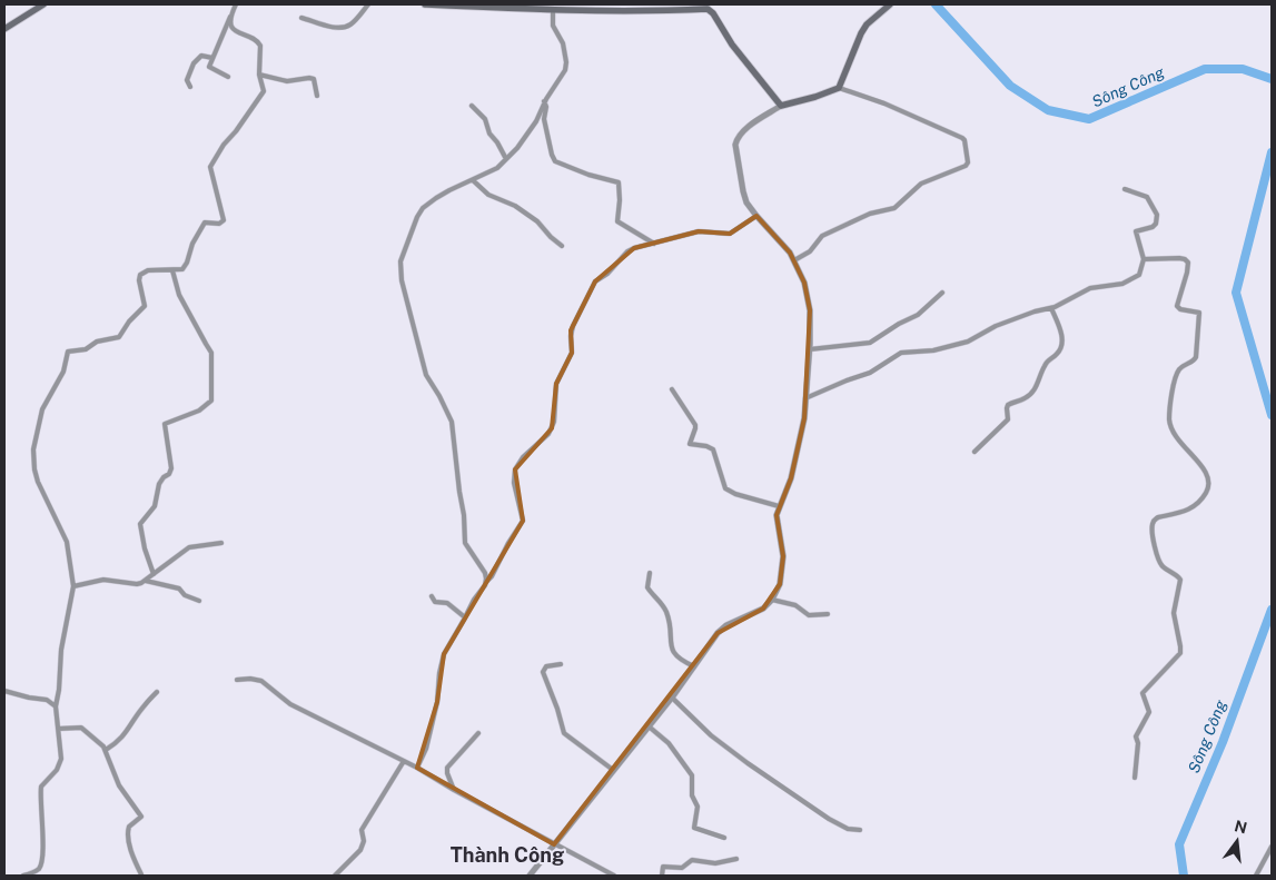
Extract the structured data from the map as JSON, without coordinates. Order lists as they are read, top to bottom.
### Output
{
  "districts": ["Thành Công"],
  "water": ["Sông Công"],
  "north": "top"
}
